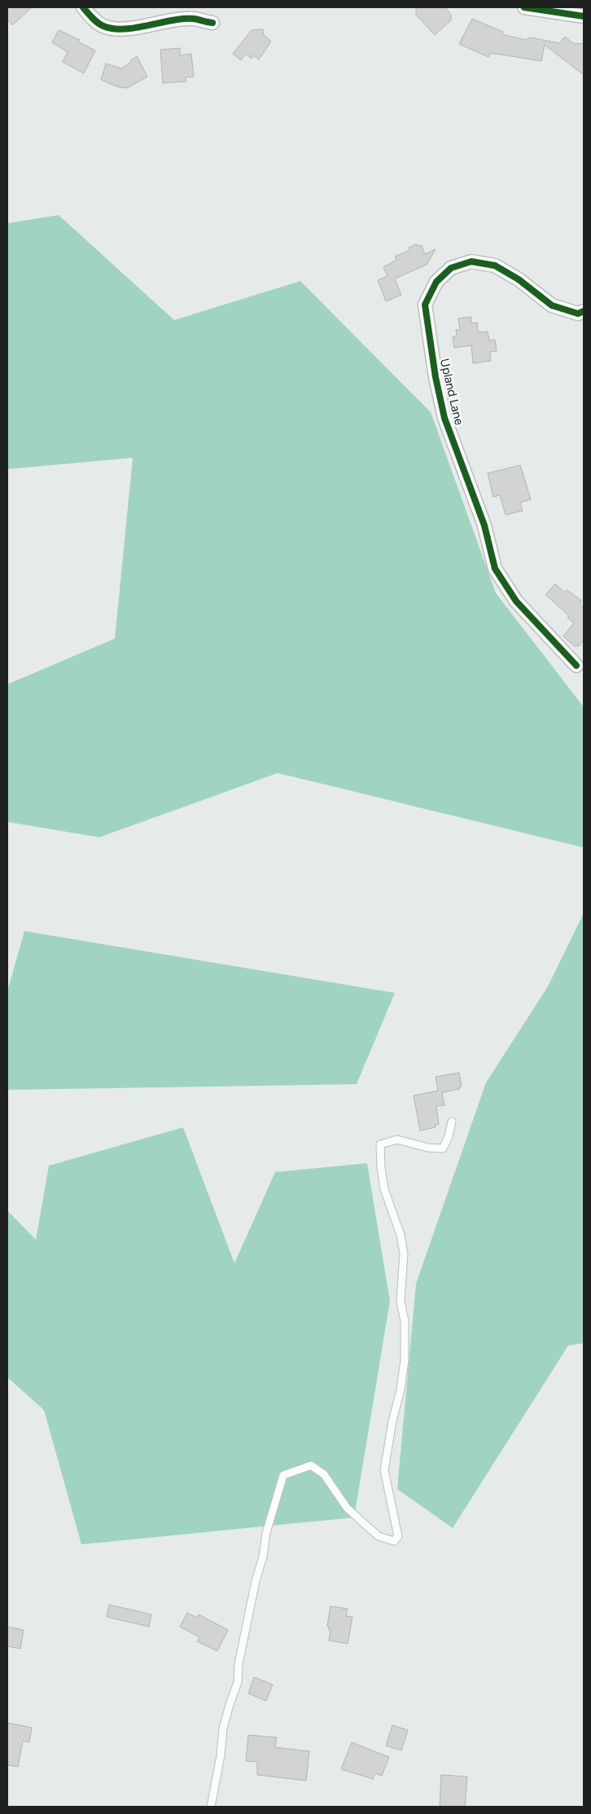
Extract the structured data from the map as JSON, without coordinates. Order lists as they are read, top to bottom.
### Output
{
  "streets": {
    "street": ["Upland Lane"]
  }
}
